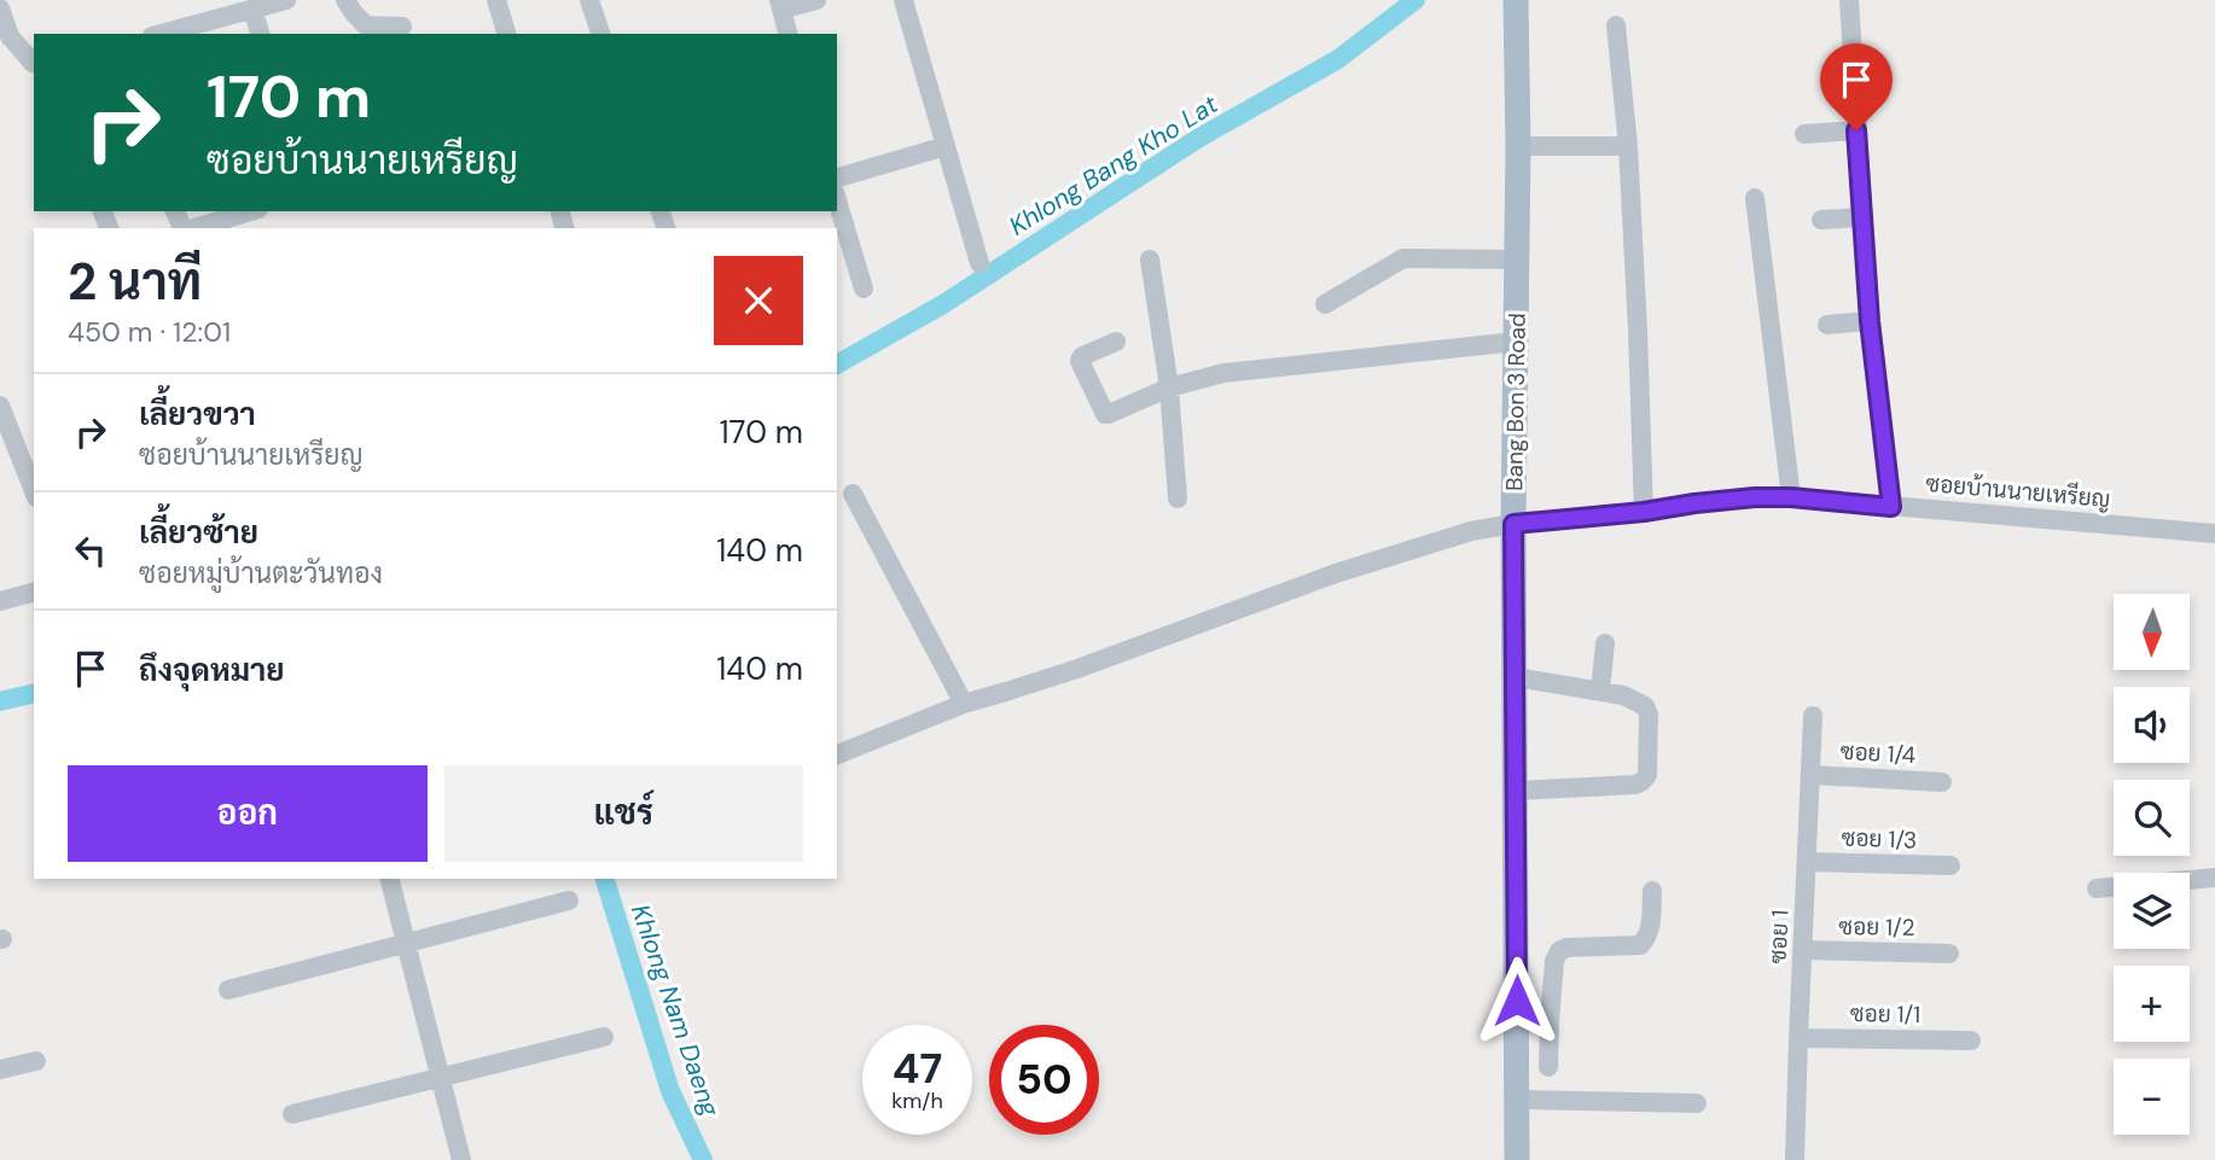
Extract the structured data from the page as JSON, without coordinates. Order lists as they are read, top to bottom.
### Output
{
  "streets": {
    "main road": ["Bang Bon 3 Road"],
    "street": [
      "ซอยบ้านนายเหรียญ",
      "ซอย 1/4",
      "ซอย 1/3",
      "ซอย 1/2",
      "ซอย 1",
      "ซอย 1/1"
    ]
  },
  "crossings": [
    ["Bang Bon 3 Road", "ซอยบ้านนายเหรียญ"],
    ["ซอย 1/4", "ซอย 1"],
    ["ซอย 1/3", "ซอย 1"],
    ["ซอย 1/2", "ซอย 1"],
    ["ซอย 1", "ซอย 1/1"]
  ],
  "water": ["Khlong Bang Kho Lat", "Khlong Nam Daeng"],
  "north": "bottom",
  "page": {
    "turn": ["170 m", "ซอยบ้านนายเหรียญ"],
    "heading": ["2 นาที", "450 m · 12:01"],
    "list": [
      {
        "name": "เลี้ยวขวา",
        "note": "ซอยบ้านนายเหรียญ",
        "value": "170 m"
      },
      {
        "name": "เลี้ยวซ้าย",
        "note": "ซอยหมู่บ้านตะวันทอง",
        "value": "140 m"
      },
      {
        "name": "ถึงจุดหมาย",
        "value": "140 m"
      }
    ],
    "map_buttons": ["+", "−"],
    "buttons": ["ออก", "แชร์"],
    "speed": "47 km/h",
    "limit": "50"
  }
}
